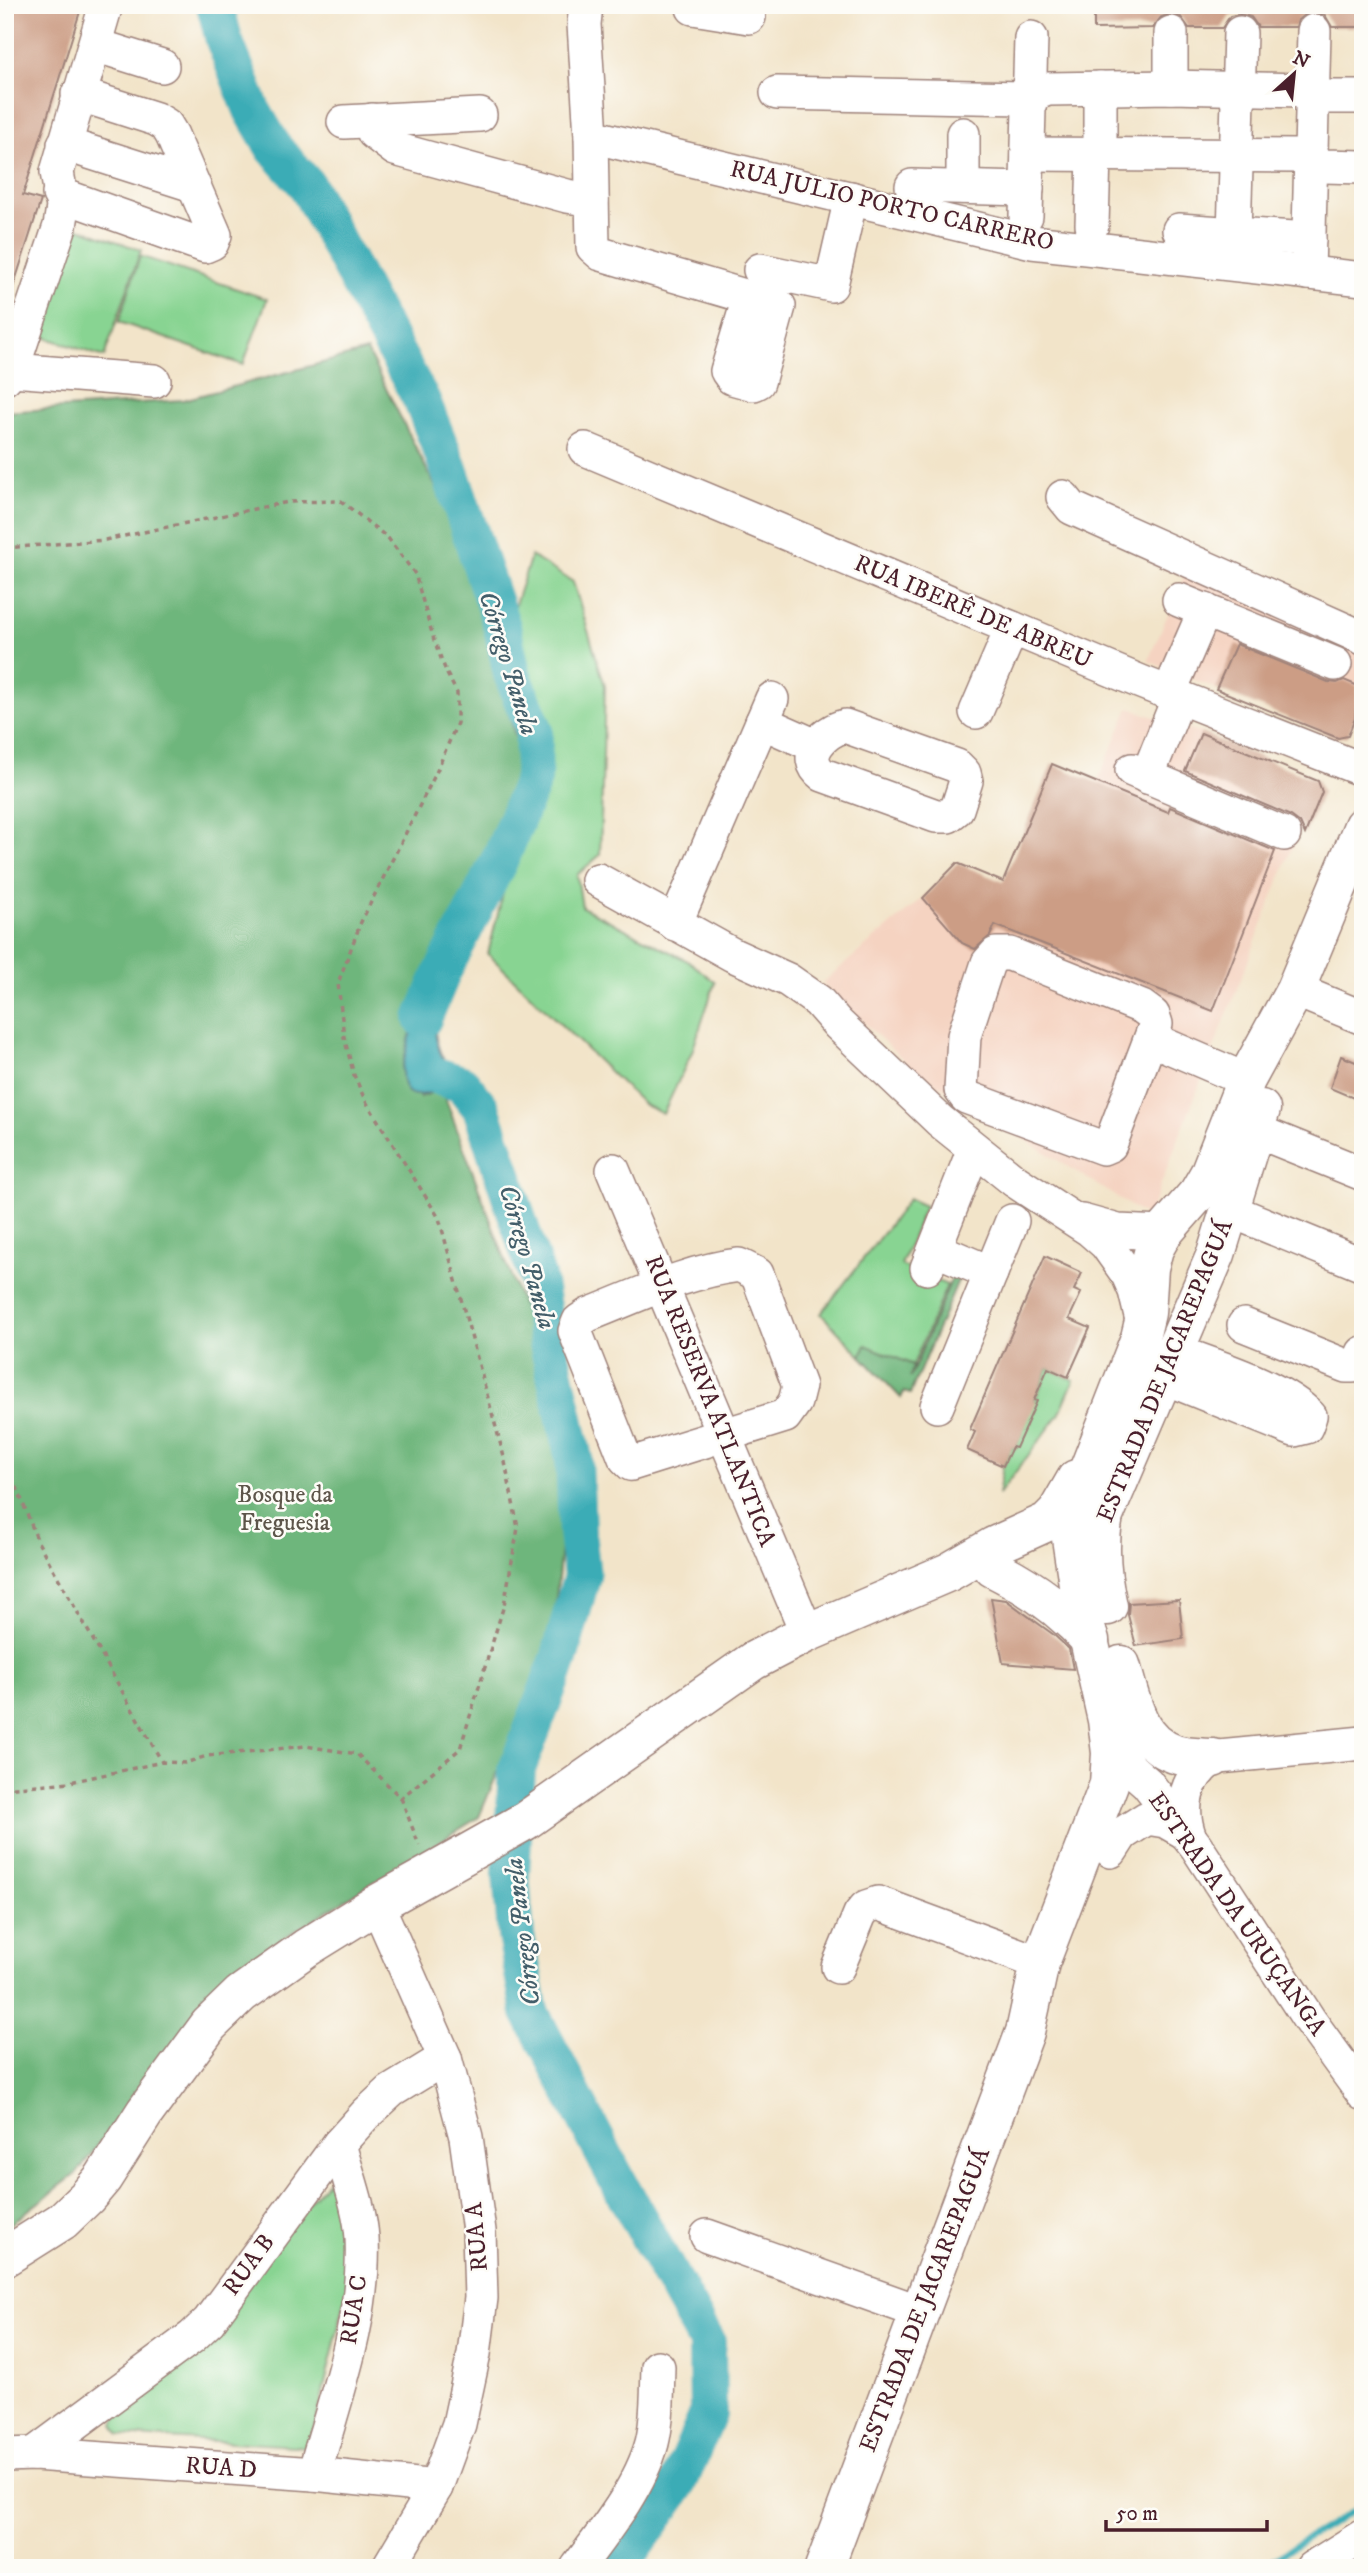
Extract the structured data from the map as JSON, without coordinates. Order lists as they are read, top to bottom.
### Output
{
  "streets": {
    "main road": ["ESTRADA DE JACAREPAGUÁ"],
    "street": [
      "RUA JULIO PORTO CARRERO",
      "RUA IBERÊ DE ABREU",
      "RUA RESERVA ATLANTICA",
      "ESTRADA DA URUÇANGA",
      "RUA A",
      "RUA B",
      "RUA C",
      "RUA D"
    ]
  },
  "crossings": [
    ["ESTRADA DE JACAREPAGUÁ", "ESTRADA DA URUÇANGA"],
    ["RUA A", "RUA B"],
    ["RUA A", "RUA D"],
    ["RUA B", "RUA C"],
    ["RUA B", "RUA D"],
    ["RUA C", "RUA D"]
  ],
  "water": ["Córrego Panela"],
  "parks": ["Bosque da Freguesia"],
  "scale_bar": "50 m",
  "north": "top right"
}
